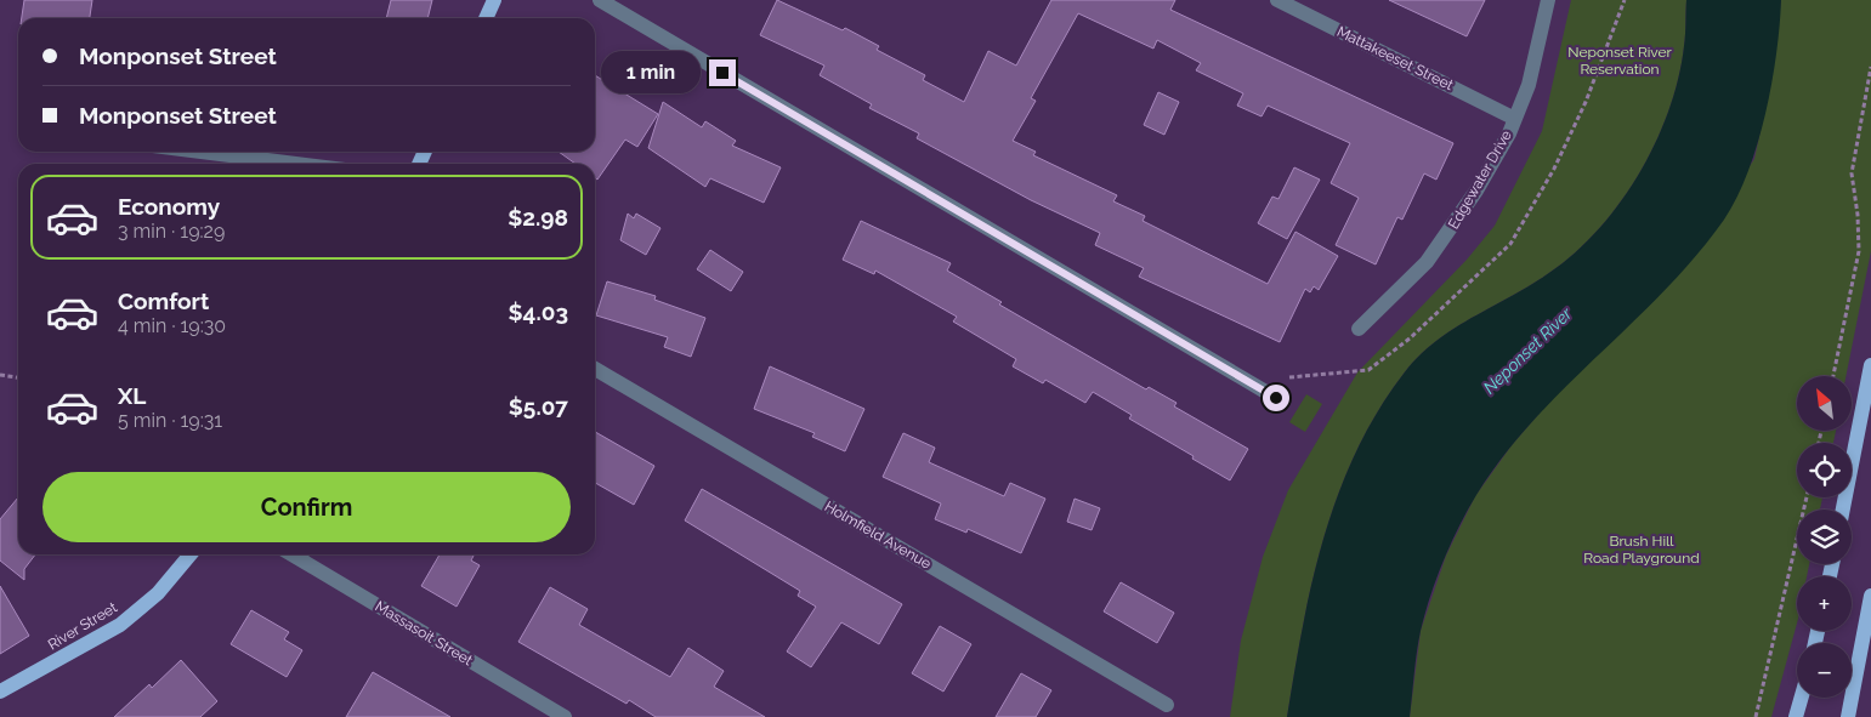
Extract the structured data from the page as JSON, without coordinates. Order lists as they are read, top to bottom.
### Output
{
  "streets": {
    "main road": ["River Street"],
    "street": [
      "Mattakeeset Street",
      "Edgewater Drive",
      "Holmfield Avenue",
      "Massasoit Street"
    ]
  },
  "crossings": [
    ["Mattakeeset Street", "Edgewater Drive"]
  ],
  "water": ["Neponset River"],
  "parks": ["Neponset River Reservation", "Brush Hill Road Playground"],
  "north": "top left",
  "page": {
    "banner": ["Monponset Street", "Monponset Street"],
    "bubble": "1 min",
    "list": [
      {
        "name": "Economy",
        "note": "3 min · 19:29",
        "value": "$2.98"
      },
      {
        "name": "Comfort",
        "note": "4 min · 19:30",
        "value": "$4.03"
      },
      {
        "name": "XL",
        "note": "5 min · 19:31",
        "value": "$5.07"
      }
    ],
    "map_buttons": ["+", "−"],
    "buttons": "Confirm"
  }
}
